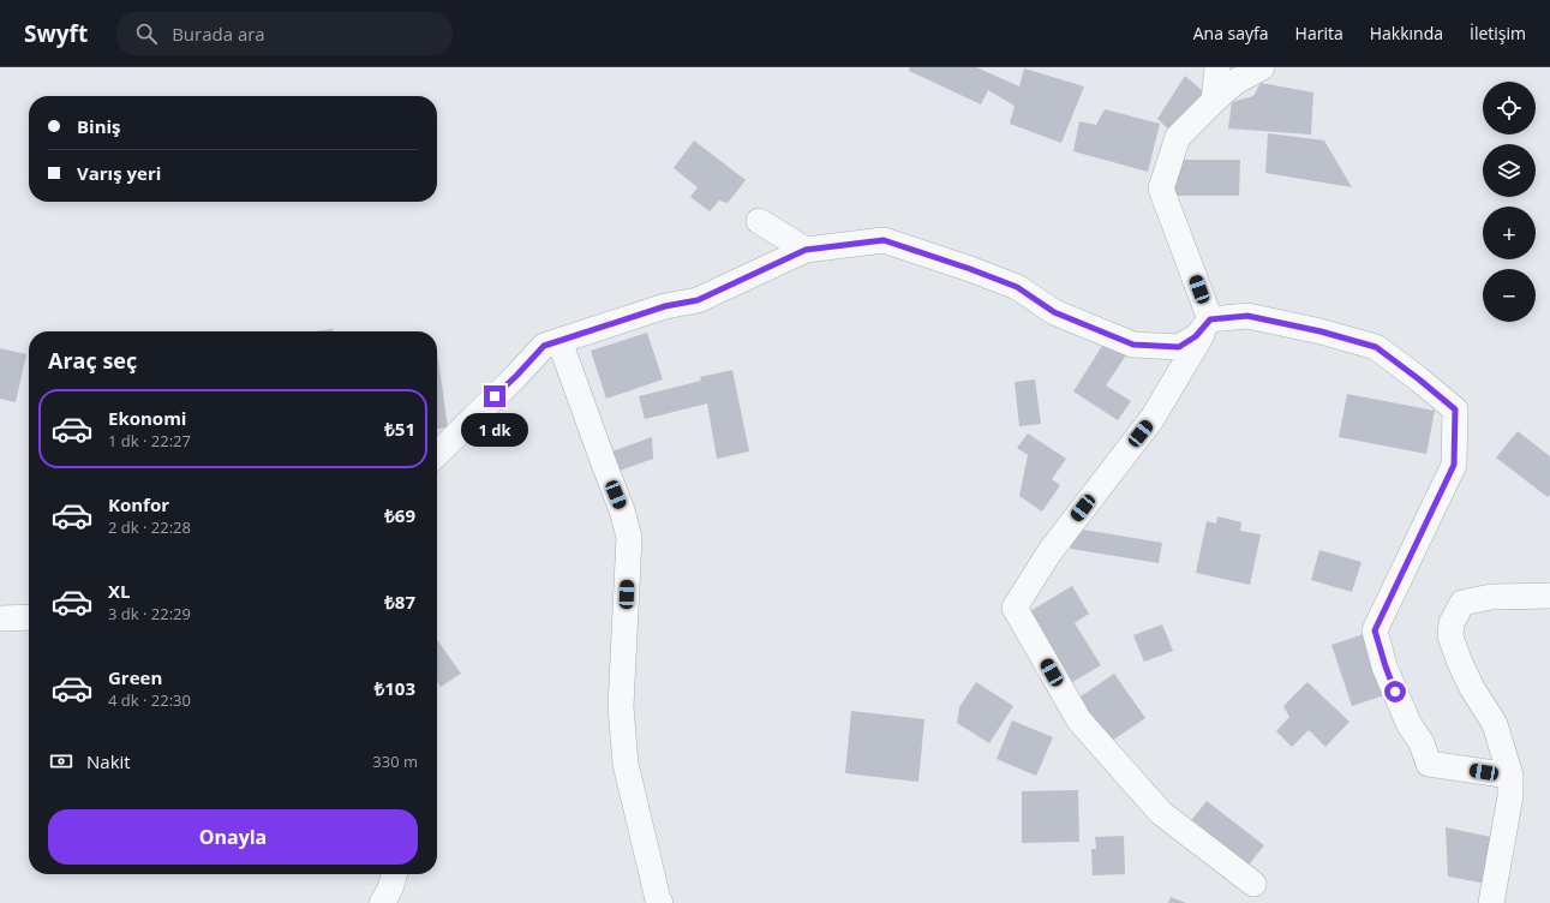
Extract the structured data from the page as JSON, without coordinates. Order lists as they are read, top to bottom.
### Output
{
  "page": {
    "header": "Swyft",
    "search": "Burada ara",
    "nav": [
      "Ana sayfa",
      "Harita",
      "Hakkında",
      "İletişim"
    ],
    "map_buttons": ["+", "−"],
    "banner": ["Biniş", "Varış yeri"],
    "heading": "Araç seç",
    "list": [
      {
        "name": "Ekonomi",
        "note": "1 dk · 22:27",
        "value": "₺51"
      },
      {
        "name": "Konfor",
        "note": "2 dk · 22:28",
        "value": "₺69"
      },
      {
        "name": "XL",
        "note": "3 dk · 22:29",
        "value": "₺87"
      },
      {
        "name": "Green",
        "note": "4 dk · 22:30",
        "value": "₺103"
      }
    ],
    "bubble": "1 dk",
    "pay": ["Nakit", "330 m"],
    "buttons": "Onayla"
  }
}
